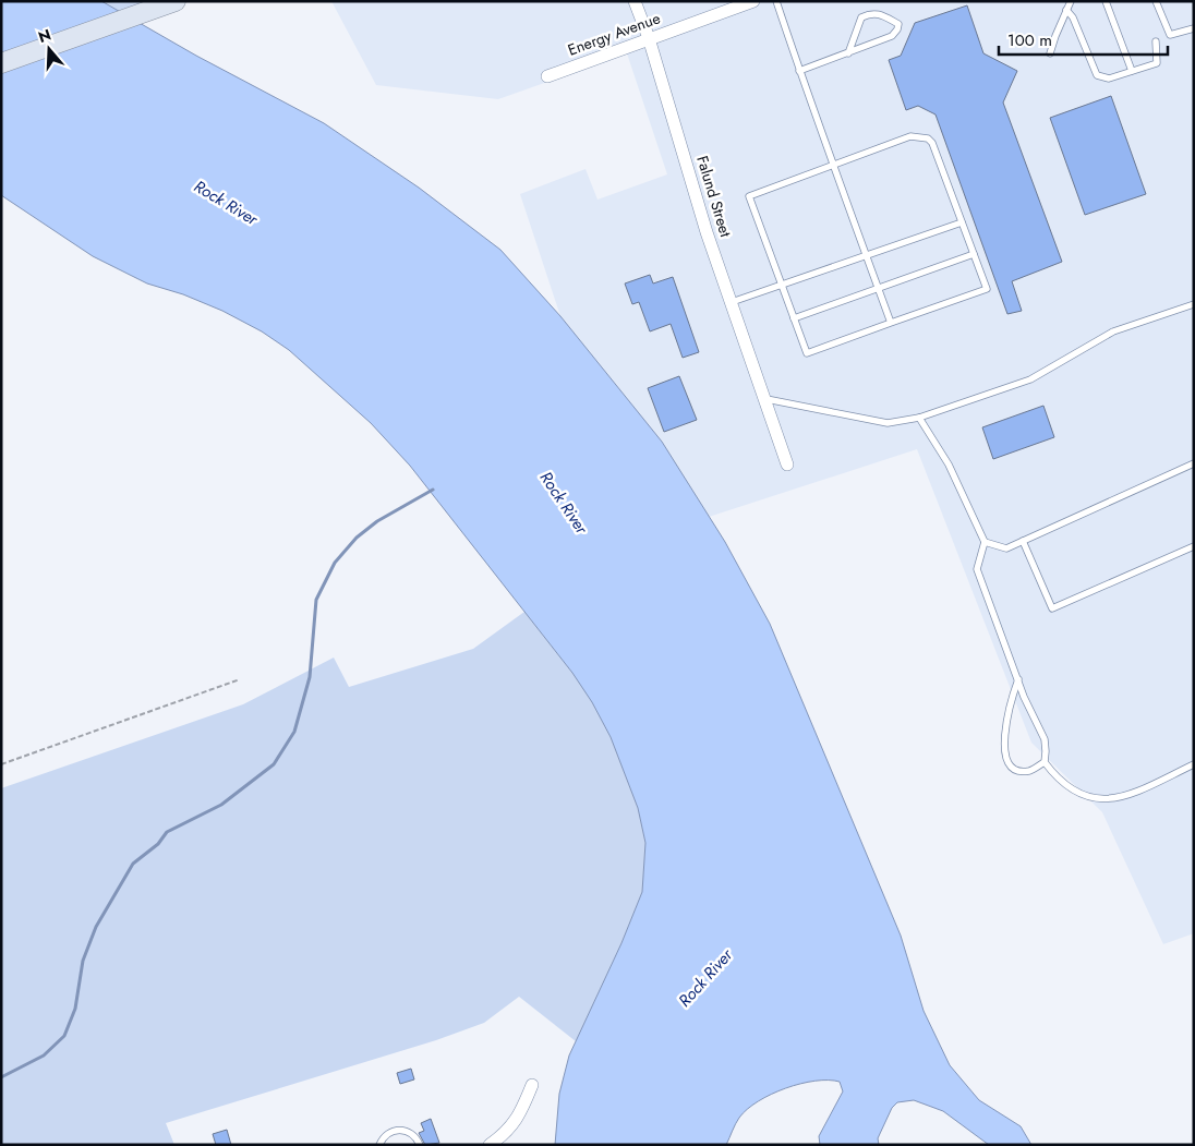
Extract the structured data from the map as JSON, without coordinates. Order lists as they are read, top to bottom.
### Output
{
  "streets": {
    "street": ["Energy Avenue", "Falund Street"]
  },
  "crossings": [
    ["Energy Avenue", "Falund Street"]
  ],
  "water": ["Rock River"],
  "scale_bar": "100 m",
  "north": "top"
}
